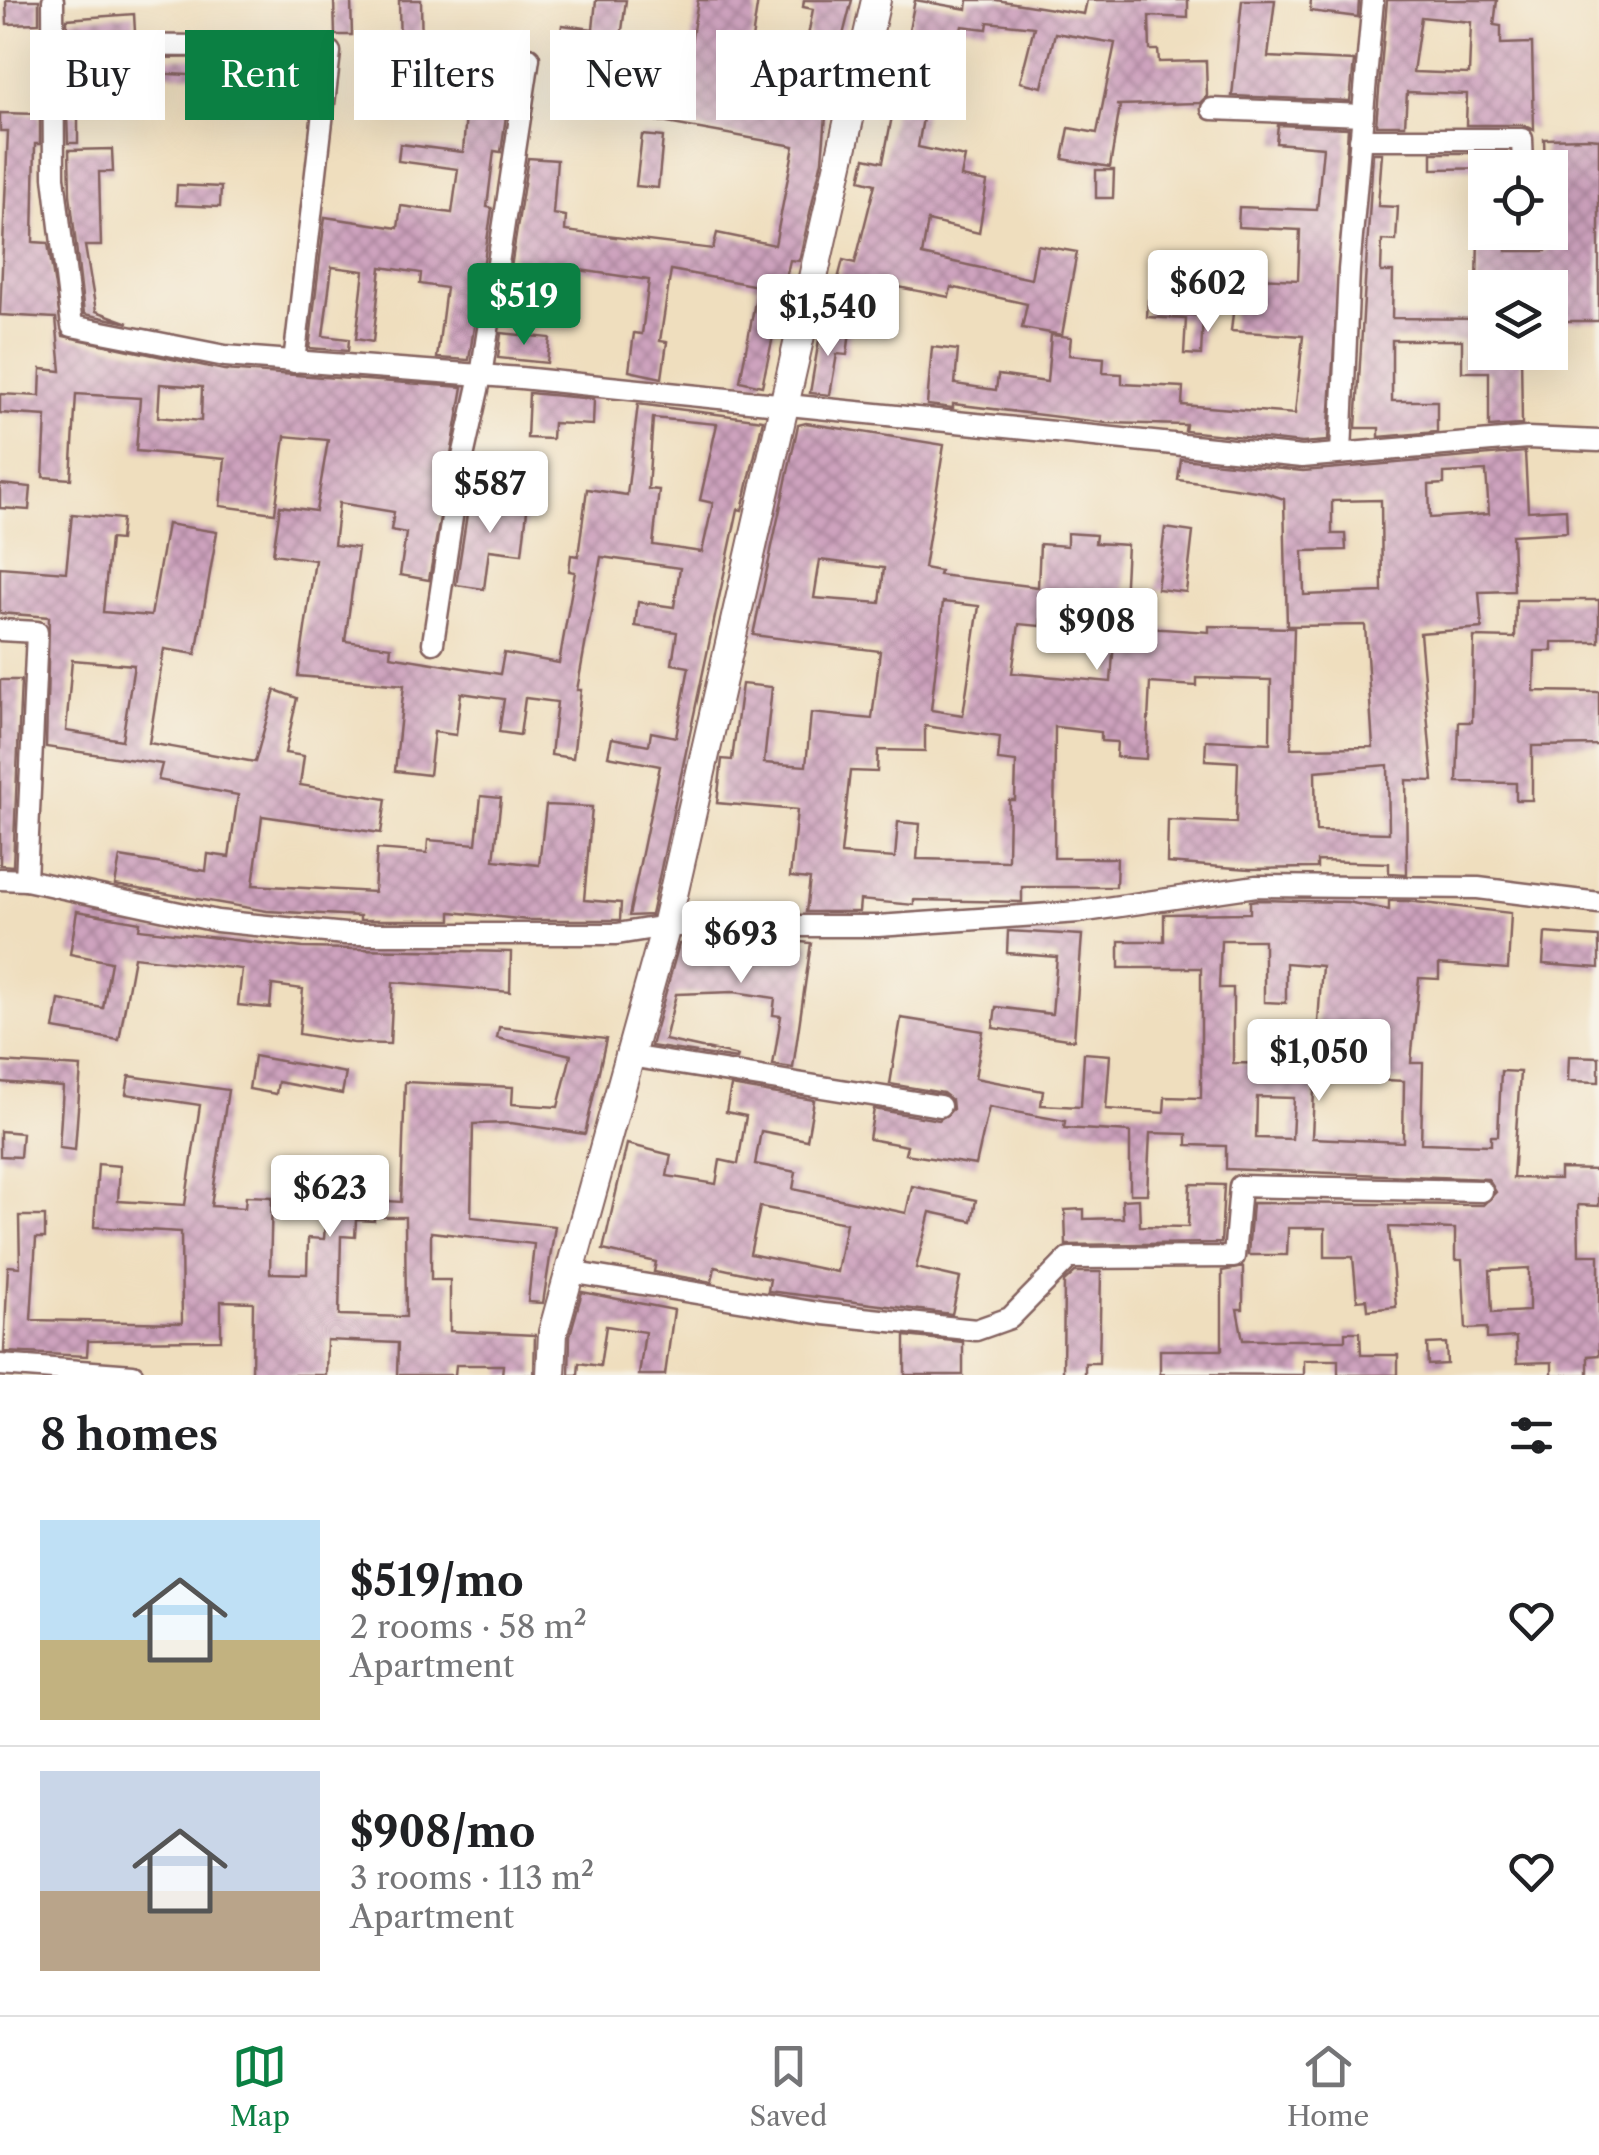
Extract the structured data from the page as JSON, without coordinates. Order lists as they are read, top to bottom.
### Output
{
  "page": {
    "chip": [
      "Buy",
      "Rent",
      "Filters",
      "New",
      "Apartment"
    ],
    "price": [
      "$602",
      "$519",
      "$1,540",
      "$587",
      "$908",
      "$693",
      "$1,050",
      "$623"
    ],
    "heading": "8 homes",
    "list": [
      {
        "name": "$519/mo",
        "note": "2 rooms · 58 m² · Apartment"
      },
      {
        "name": "$908/mo",
        "note": "3 rooms · 113 m² · Apartment"
      }
    ],
    "tabs": ["Map", "Saved", "Home"]
  }
}
